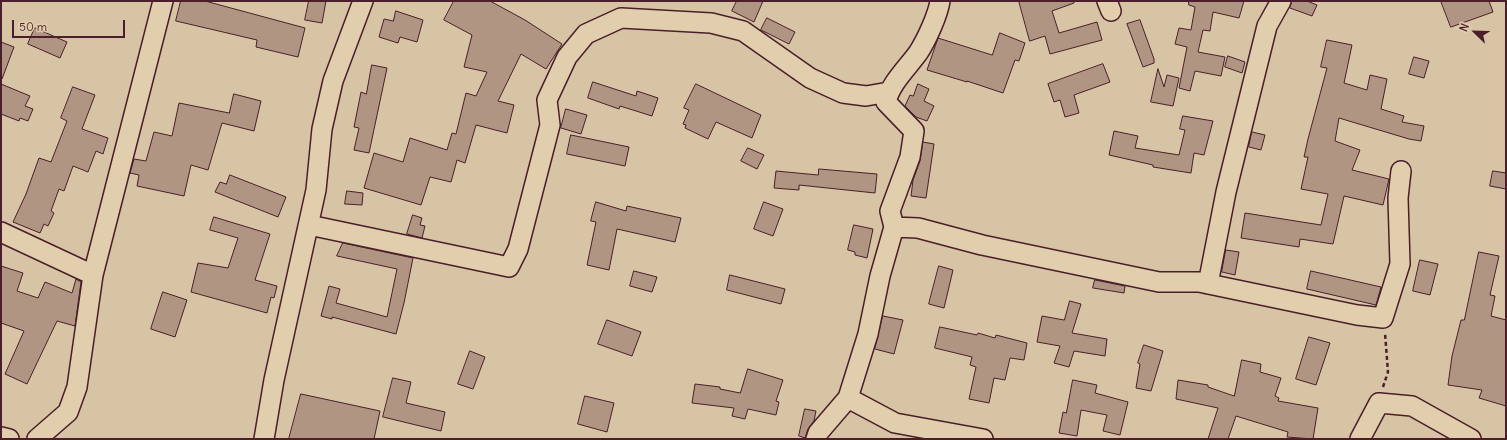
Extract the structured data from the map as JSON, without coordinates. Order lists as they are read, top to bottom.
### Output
{
  "scale_bar": "50 m",
  "north": "top left"
}
